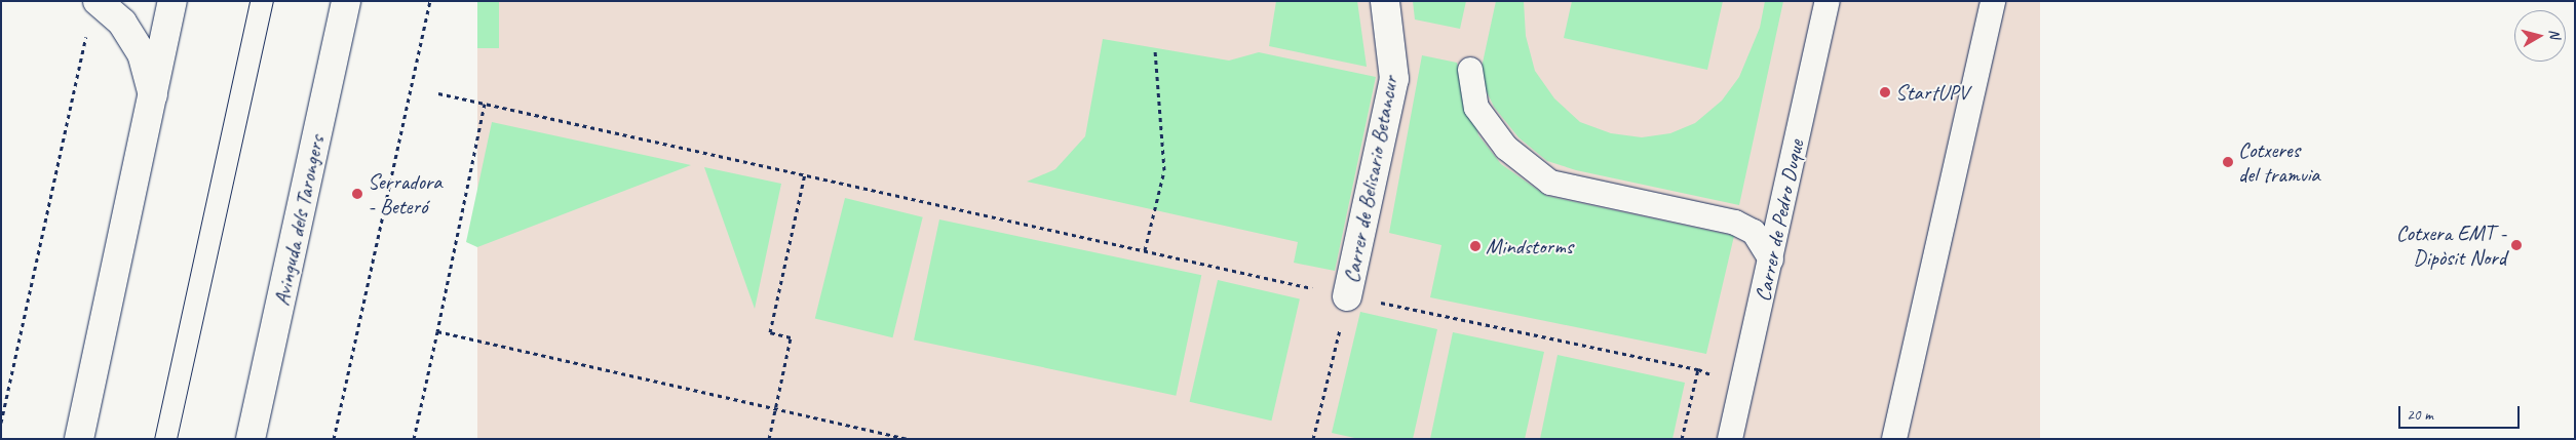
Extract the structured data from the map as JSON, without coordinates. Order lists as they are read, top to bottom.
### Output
{
  "streets": {
    "main road": ["Carrer de Belisario Betancur", "Avinguda dels Tarongers"],
    "lane": ["Carrer de Pedro Duque"]
  },
  "places": [
    "StartUPV",
    "Cotxeres del tramvia",
    "Serradora - Beteró",
    "Cotxera EMT - Dipòsit Nord",
    "Mindstorms"
  ],
  "scale_bar": "20 m",
  "north": "right"
}
